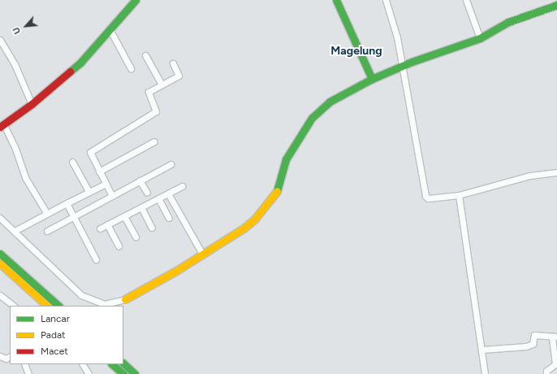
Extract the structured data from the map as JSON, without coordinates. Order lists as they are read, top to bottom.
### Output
{
  "districts": ["Magelung"],
  "legend": ["Lancar", "Padat", "Macet"],
  "north": "bottom left"
}
